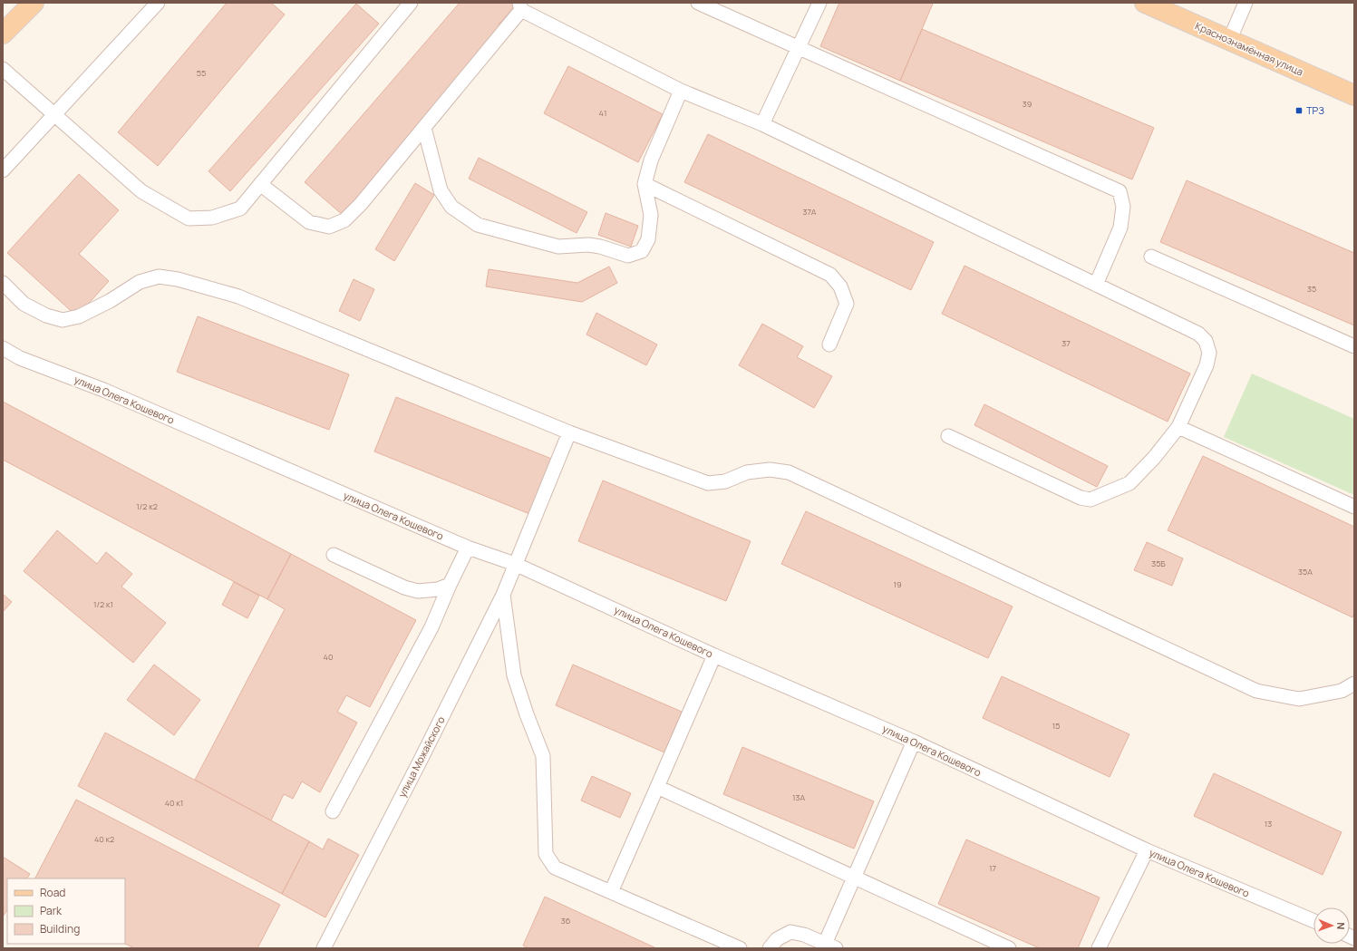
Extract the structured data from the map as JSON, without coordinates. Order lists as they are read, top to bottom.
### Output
{
  "streets": {
    "main road": ["Краснознамённая улица"],
    "lane": ["улица Олега Кошевого", "улица Можайского"]
  },
  "crossings": [
    ["улица Олега Кошевого", "улица Можайского"]
  ],
  "places": {
    "transit": ["ТРЗ"]
  },
  "house_numbers": [
    "55",
    "39",
    "41",
    "37А",
    "35",
    "37",
    "1/2 к2",
    "35Б",
    "35А",
    "19",
    "1/2 к1",
    "40",
    "15",
    "13А",
    "40 к1",
    "13",
    "40 к2",
    "17",
    "36"
  ],
  "legend": ["Road", "Park", "Building"],
  "north": "right"
}
